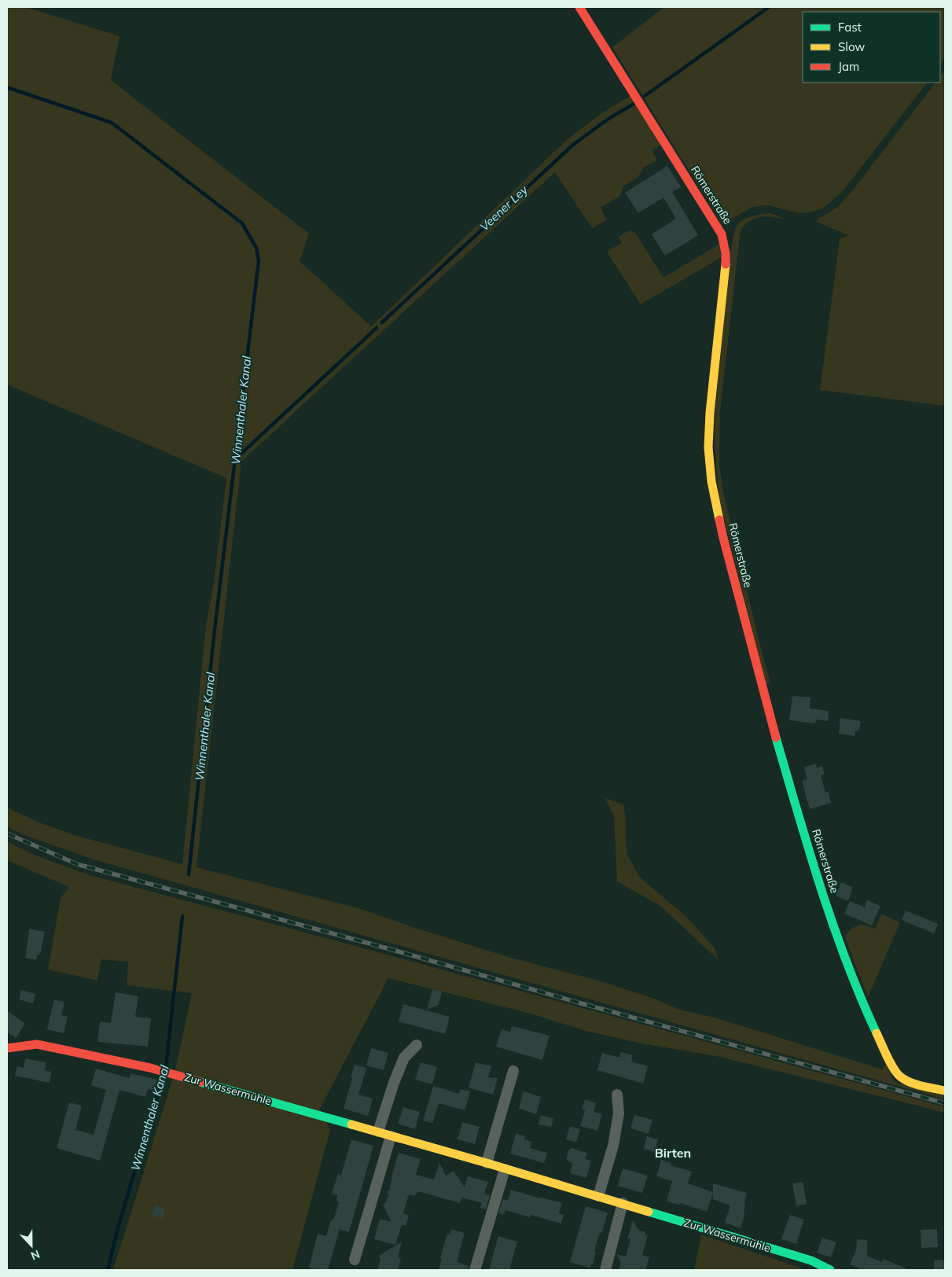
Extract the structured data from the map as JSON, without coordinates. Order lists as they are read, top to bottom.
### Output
{
  "streets": {
    "street": ["Römerstraße", "Zur Wassermühle"]
  },
  "districts": ["Birten"],
  "water": ["Veener Ley", "Winnenthaler Kanal"],
  "legend": ["Fast", "Slow", "Jam"],
  "north": "bottom"
}
